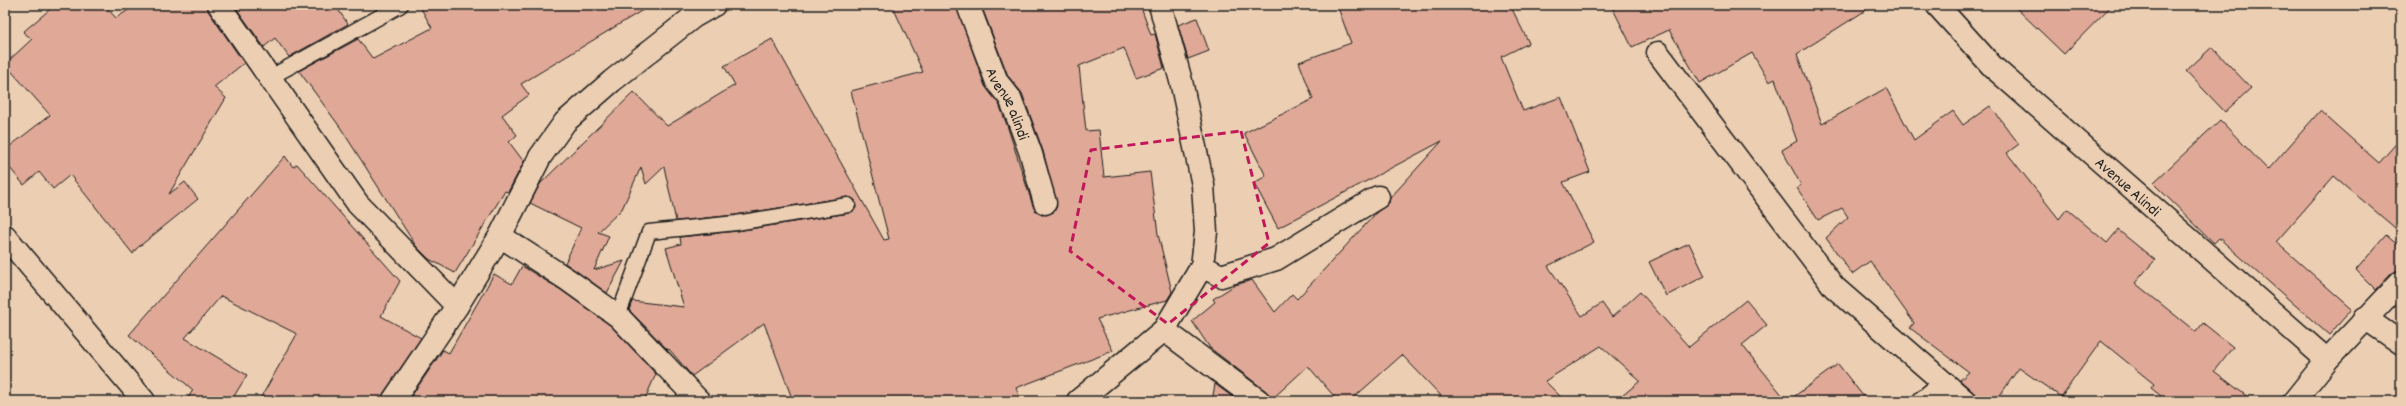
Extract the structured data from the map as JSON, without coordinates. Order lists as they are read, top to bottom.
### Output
{
  "streets": {
    "street": ["Avenue alindi", "Avenue Alindi"]
  }
}
